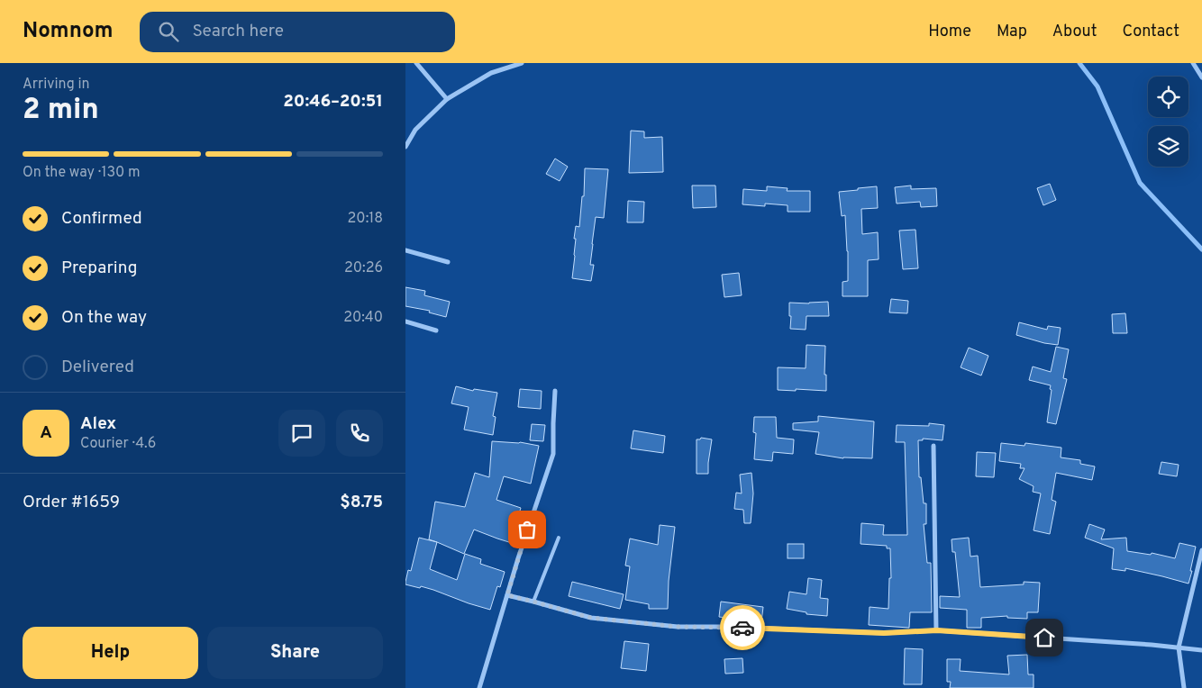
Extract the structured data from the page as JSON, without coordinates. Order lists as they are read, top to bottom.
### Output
{
  "page": {
    "header": "Nomnom",
    "search": "Search here",
    "nav": [
      "Home",
      "Map",
      "About",
      "Contact"
    ],
    "heading": ["2 min", "Arriving in", "20:46–20:51"],
    "panel": [
      "Alex",
      "Courier · 4.6",
      "Order #1659",
      "$8.75"
    ],
    "bar": "On the way · 130 m",
    "list": [
      ["Confirmed", "20:18"],
      ["Preparing", "20:26"],
      ["On the way", "20:40"],
      "Delivered"
    ],
    "round": "A",
    "buttons": ["Help", "Share"]
  }
}
